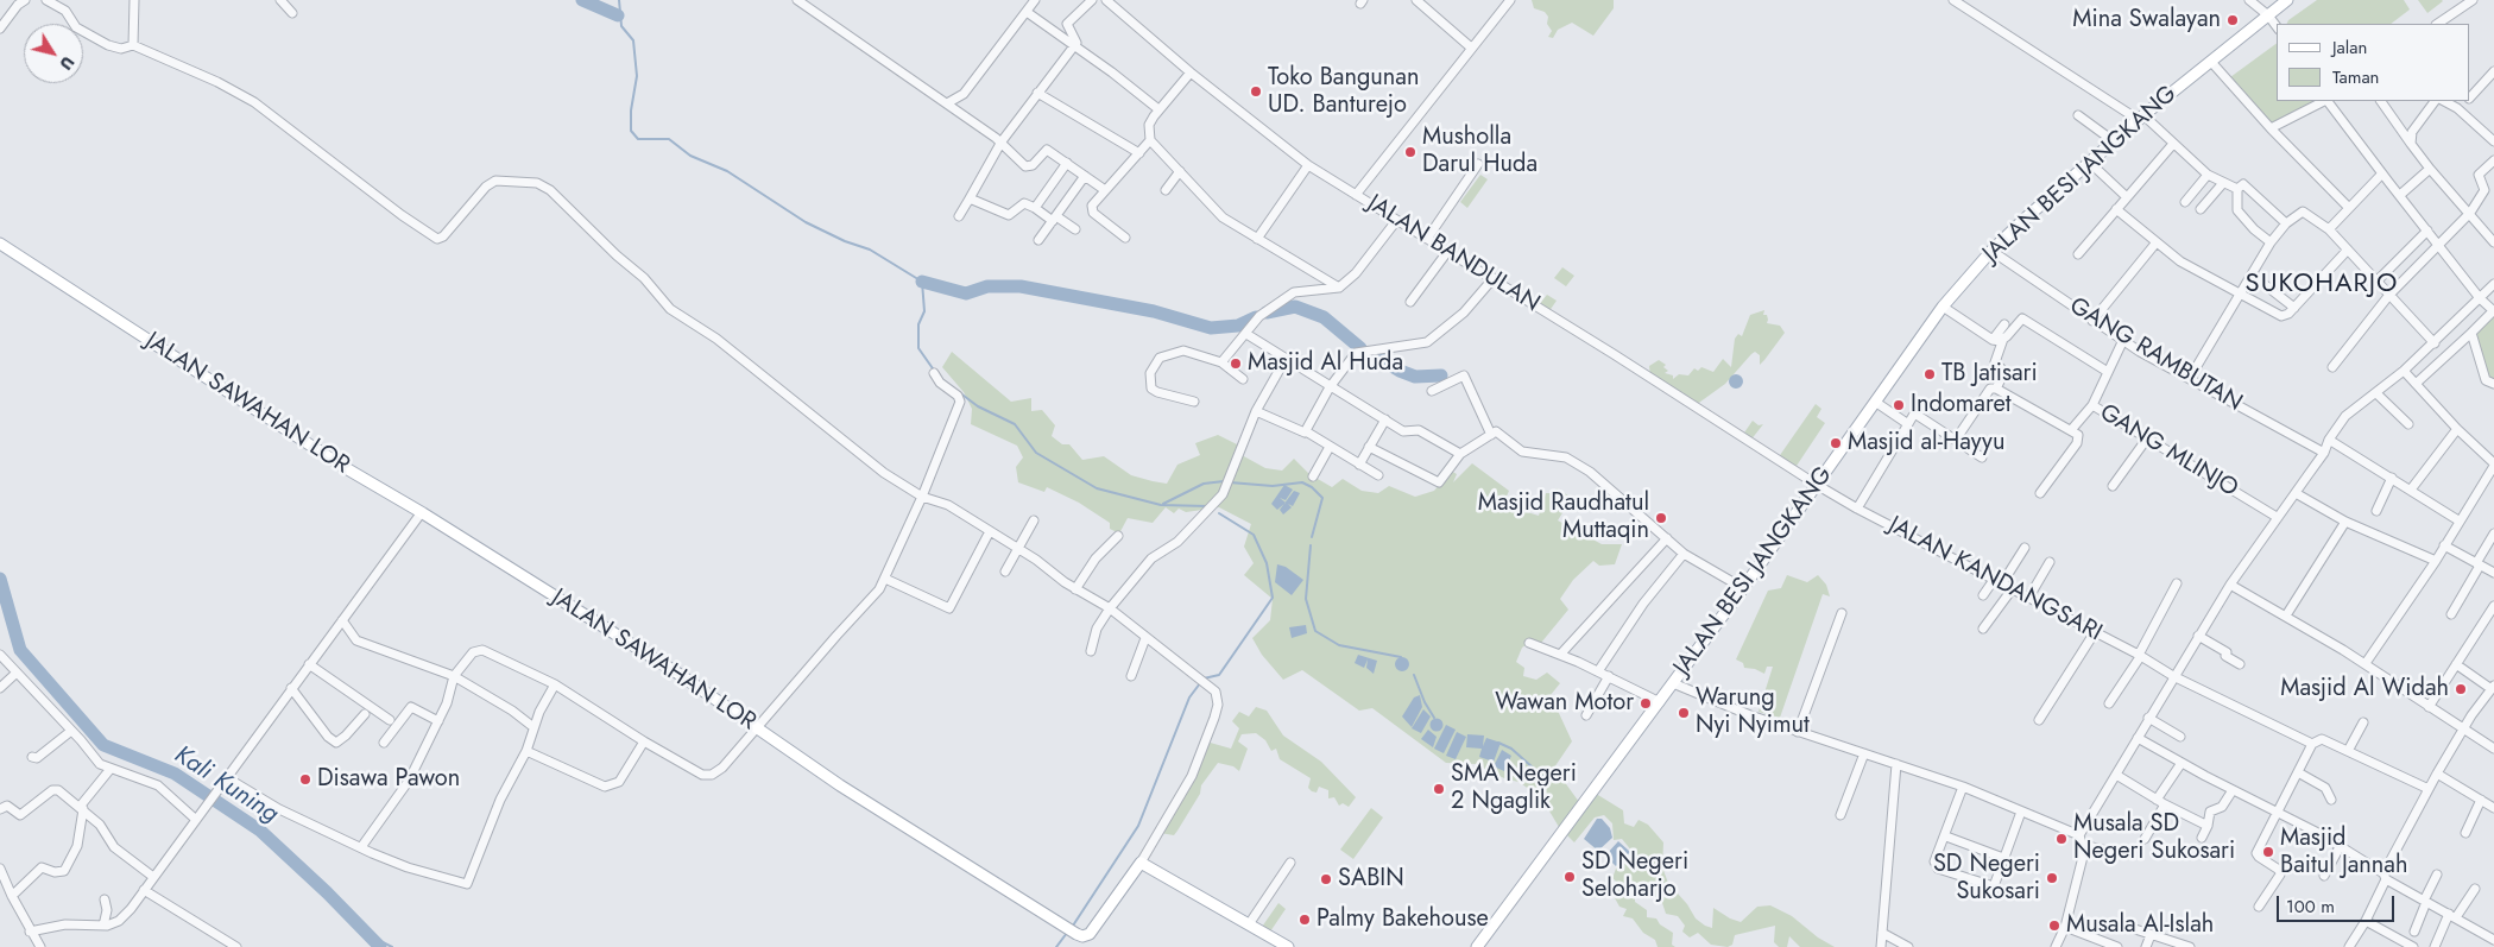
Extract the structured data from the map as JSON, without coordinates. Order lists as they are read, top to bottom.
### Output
{
  "streets": {
    "main road": ["JALAN BESI JANGKANG", "JALAN SAWAHAN LOR"],
    "street": [
      "JALAN BANDULAN",
      "GANG RAMBUTAN",
      "GANG MLINJO",
      "JALAN KANDANGSARI"
    ]
  },
  "crossings": [
    ["JALAN BESI JANGKANG", "JALAN BANDULAN"],
    ["JALAN BESI JANGKANG", "GANG RAMBUTAN"],
    ["JALAN BESI JANGKANG", "JALAN KANDANGSARI"],
    ["JALAN BANDULAN", "JALAN KANDANGSARI"]
  ],
  "districts": ["SUKOHARJO"],
  "water": ["Kali Kuning"],
  "places": [
    "Mina Swalayan",
    "Toko Bangunan UD. Banturejo",
    "Musholla Darul Huda",
    "Masjid Al Huda",
    "TB Jatisari",
    "Indomaret",
    "Masjid al-Hayyu",
    "Masjid Raudhatul Muttaqin",
    "Masjid Al Widah",
    "Wawan Motor",
    "Warung Nyi Nyimut",
    "Disawa Pawon",
    "SMA Negeri 2 Ngaglik",
    "Musala SD Negeri Sukosari",
    "Masjid Baitul Jannah",
    "SD Negeri Seloharjo",
    "SD Negeri Sukosari",
    "SABIN",
    "Palmy Bakehouse",
    "Musala Al-Islah"
  ],
  "legend": ["Jalan", "Taman"],
  "scale_bar": "100 m",
  "north": "bottom right"
}
